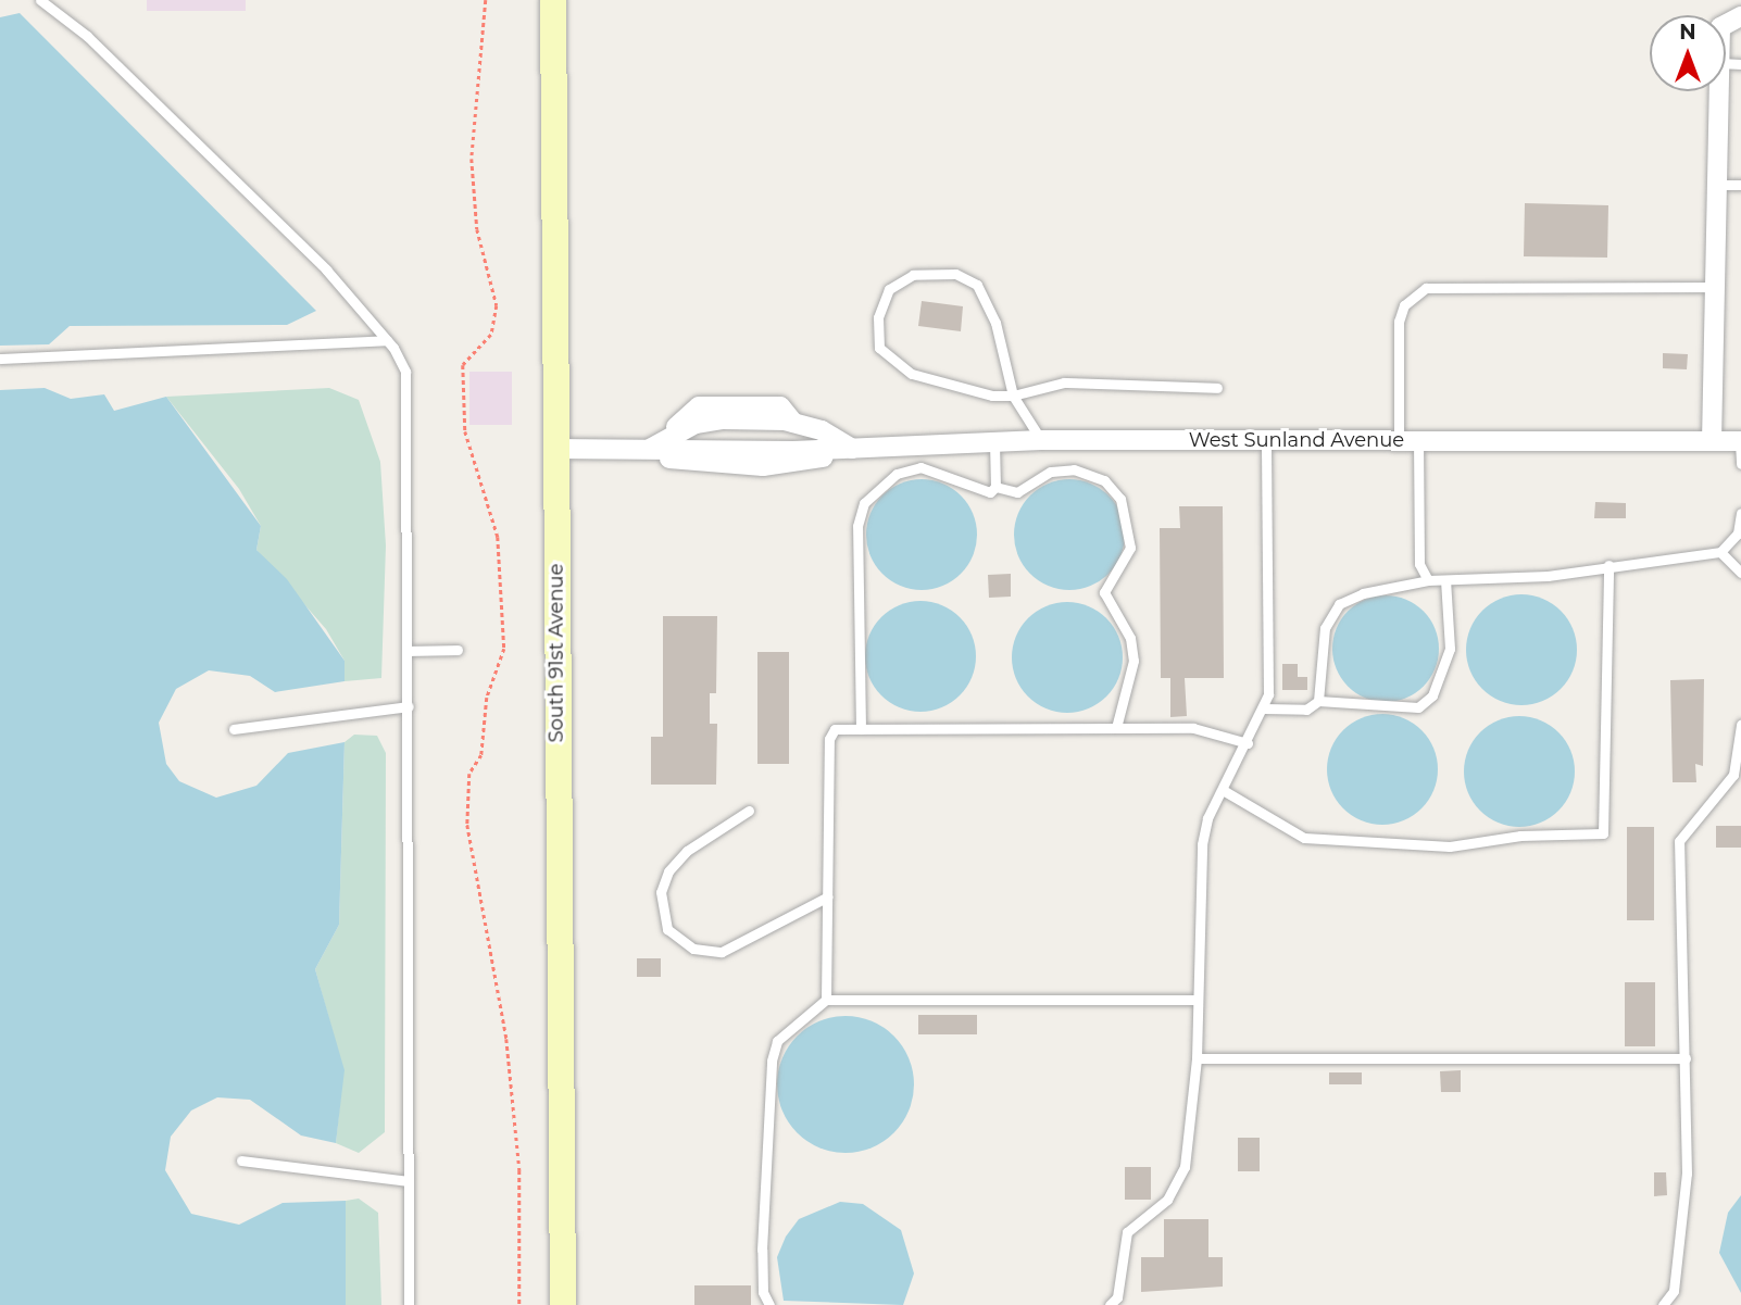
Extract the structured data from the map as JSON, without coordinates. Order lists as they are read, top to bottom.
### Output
{
  "streets": {
    "main road": ["South 91st Avenue"],
    "street": ["West Sunland Avenue"]
  },
  "crossings": [
    ["West Sunland Avenue", "South 91st Avenue"]
  ],
  "north": "top"
}
